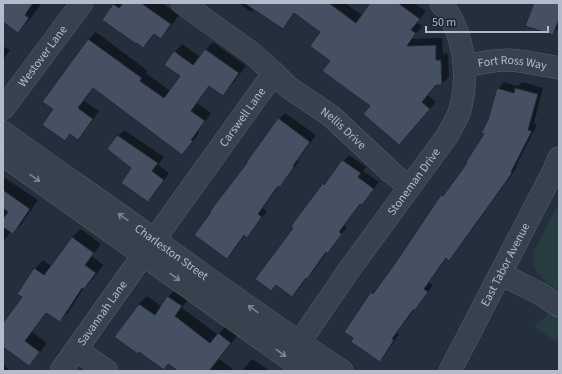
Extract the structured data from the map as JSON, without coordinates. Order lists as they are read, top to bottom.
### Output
{
  "streets": {
    "street": [
      "Westover Lane",
      "Fort Ross Way",
      "Carswell Lane",
      "Nellis Drive",
      "Stoneman Drive",
      "Charleston Street",
      "East Tabor Avenue",
      "Savannah Lane"
    ]
  },
  "crossings": [
    ["Fort Ross Way", "Stoneman Drive"],
    ["Carswell Lane", "Nellis Drive"],
    ["Carswell Lane", "Charleston Street"],
    ["Carswell Lane", "Savannah Lane"],
    ["Nellis Drive", "Stoneman Drive"],
    ["Stoneman Drive", "Charleston Street"],
    ["Charleston Street", "Savannah Lane"]
  ],
  "scale_bar": "50 m"
}
